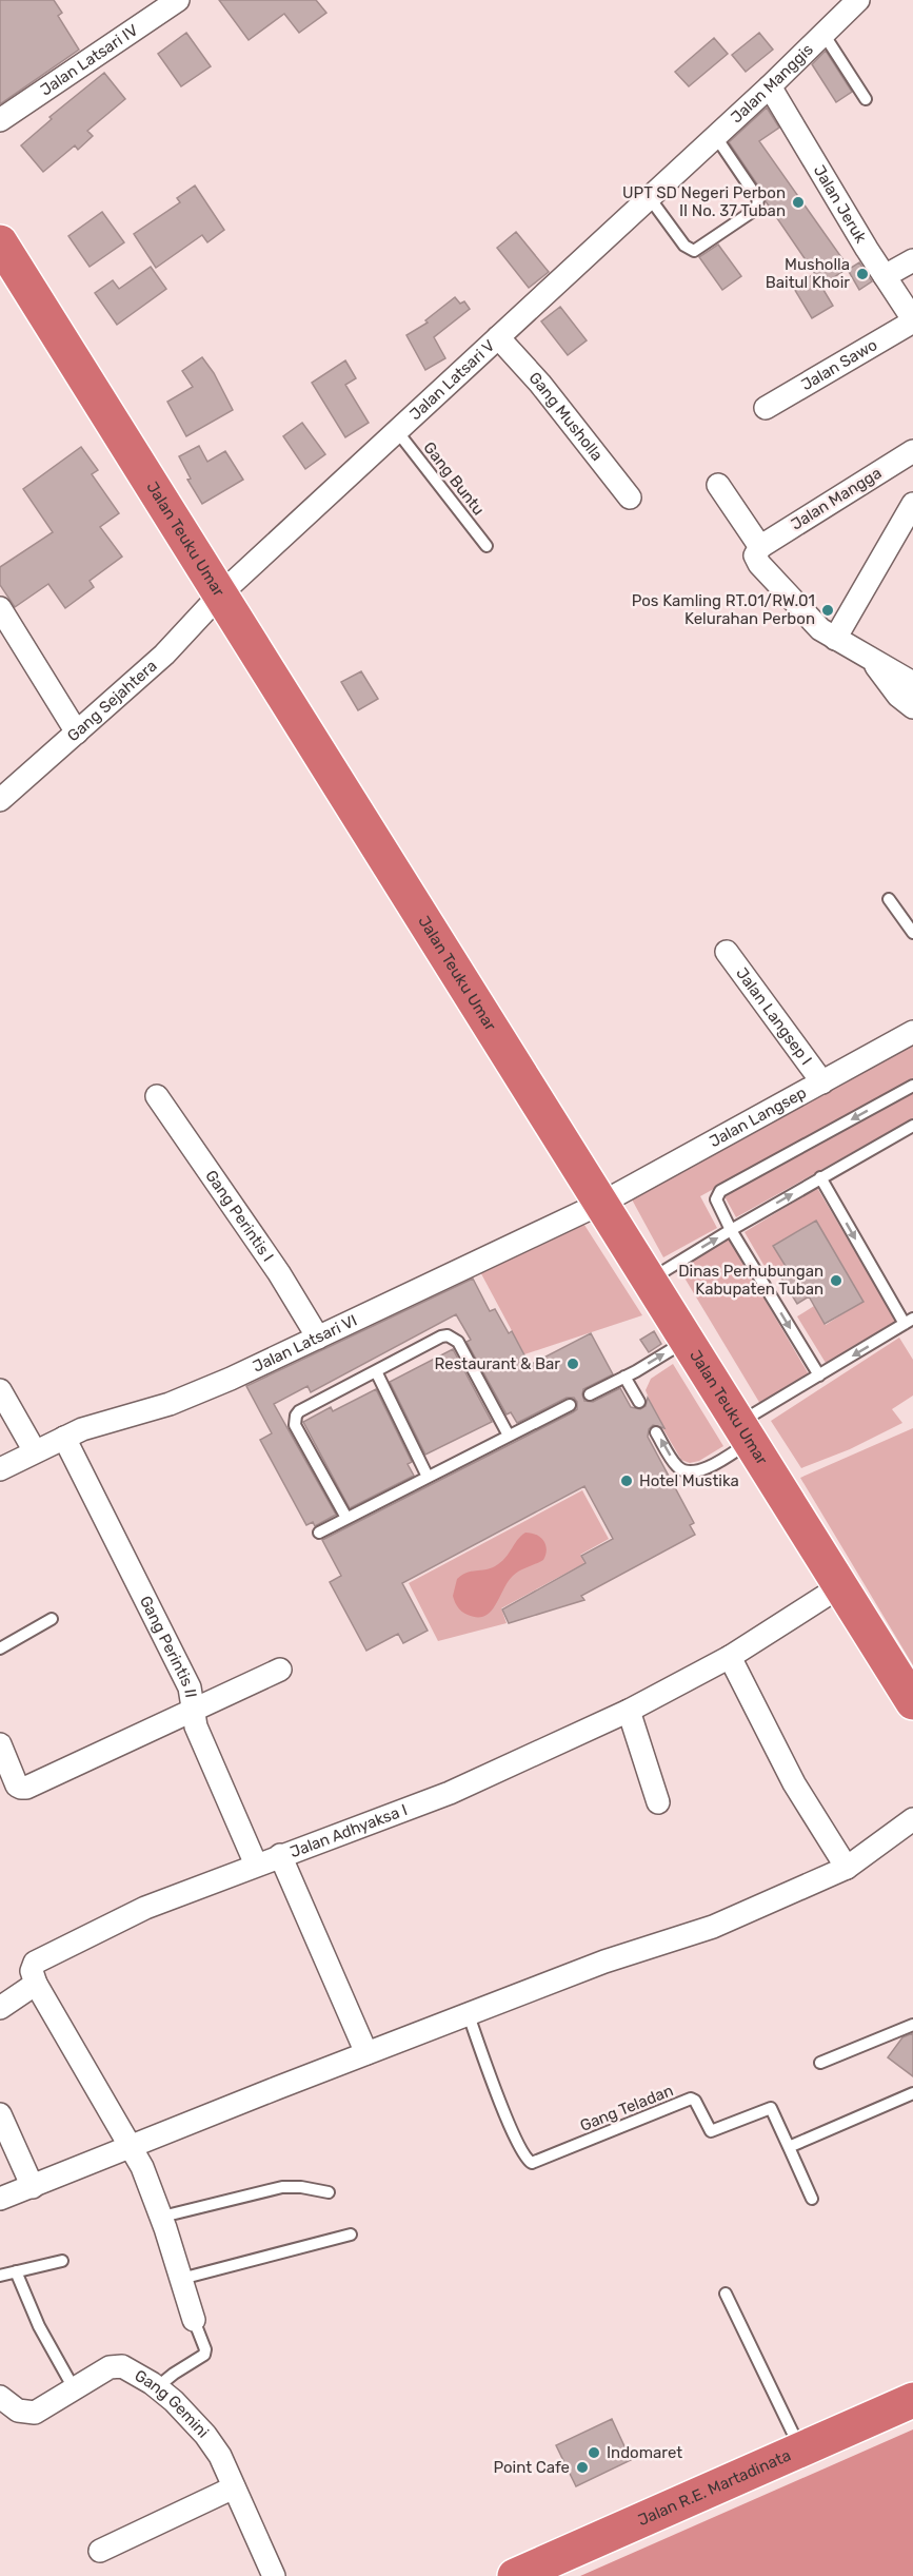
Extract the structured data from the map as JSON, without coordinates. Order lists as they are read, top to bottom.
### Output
{
  "streets": {
    "highway": ["Jalan Teuku Umar", "Jalan R.E. Martadinata"],
    "street": [
      "Jalan Latsari IV",
      "Jalan Manggis",
      "Jalan Jeruk",
      "Jalan Sawo",
      "Jalan Latsari V",
      "Gang Musholla",
      "Jalan Mangga",
      "Gang Sejahtera",
      "Jalan Langsep I",
      "Jalan Langsep",
      "Gang Perintis I",
      "Jalan Latsari VI",
      "Gang Perintis II",
      "Jalan Adhyaksa I",
      "Gang Gemini"
    ],
    "lane": ["Gang Buntu", "Gang Teladan"]
  },
  "crossings": [
    ["Jalan Manggis", "Jalan Jeruk"],
    ["Jalan Manggis", "Jalan Latsari V"],
    ["Jalan Jeruk", "Jalan Sawo"],
    ["Jalan Latsari V", "Gang Musholla"],
    ["Jalan Latsari V", "Gang Buntu"],
    ["Jalan Latsari V", "Jalan Teuku Umar"],
    ["Jalan Latsari V", "Gang Sejahtera"],
    ["Jalan Teuku Umar", "Gang Sejahtera"],
    ["Jalan Teuku Umar", "Jalan Langsep"],
    ["Jalan Teuku Umar", "Jalan Latsari VI"],
    ["Jalan Teuku Umar", "Jalan Adhyaksa I"],
    ["Jalan Langsep I", "Jalan Langsep"],
    ["Jalan Langsep", "Jalan Latsari VI"],
    ["Gang Perintis I", "Jalan Latsari VI"],
    ["Jalan Latsari VI", "Gang Perintis II"],
    ["Gang Perintis II", "Jalan Adhyaksa I"]
  ],
  "places": [
    "UPT SD Negeri Perbon II No. 37 Tuban",
    "Musholla Baitul Khoir",
    "Pos Kamling RT.01/RW.01 Kelurahan Perbon",
    "Dinas Perhubungan Kabupaten Tuban",
    "Restaurant & Bar",
    "Hotel Mustika",
    "Indomaret",
    "Point Cafe"
  ]
}
